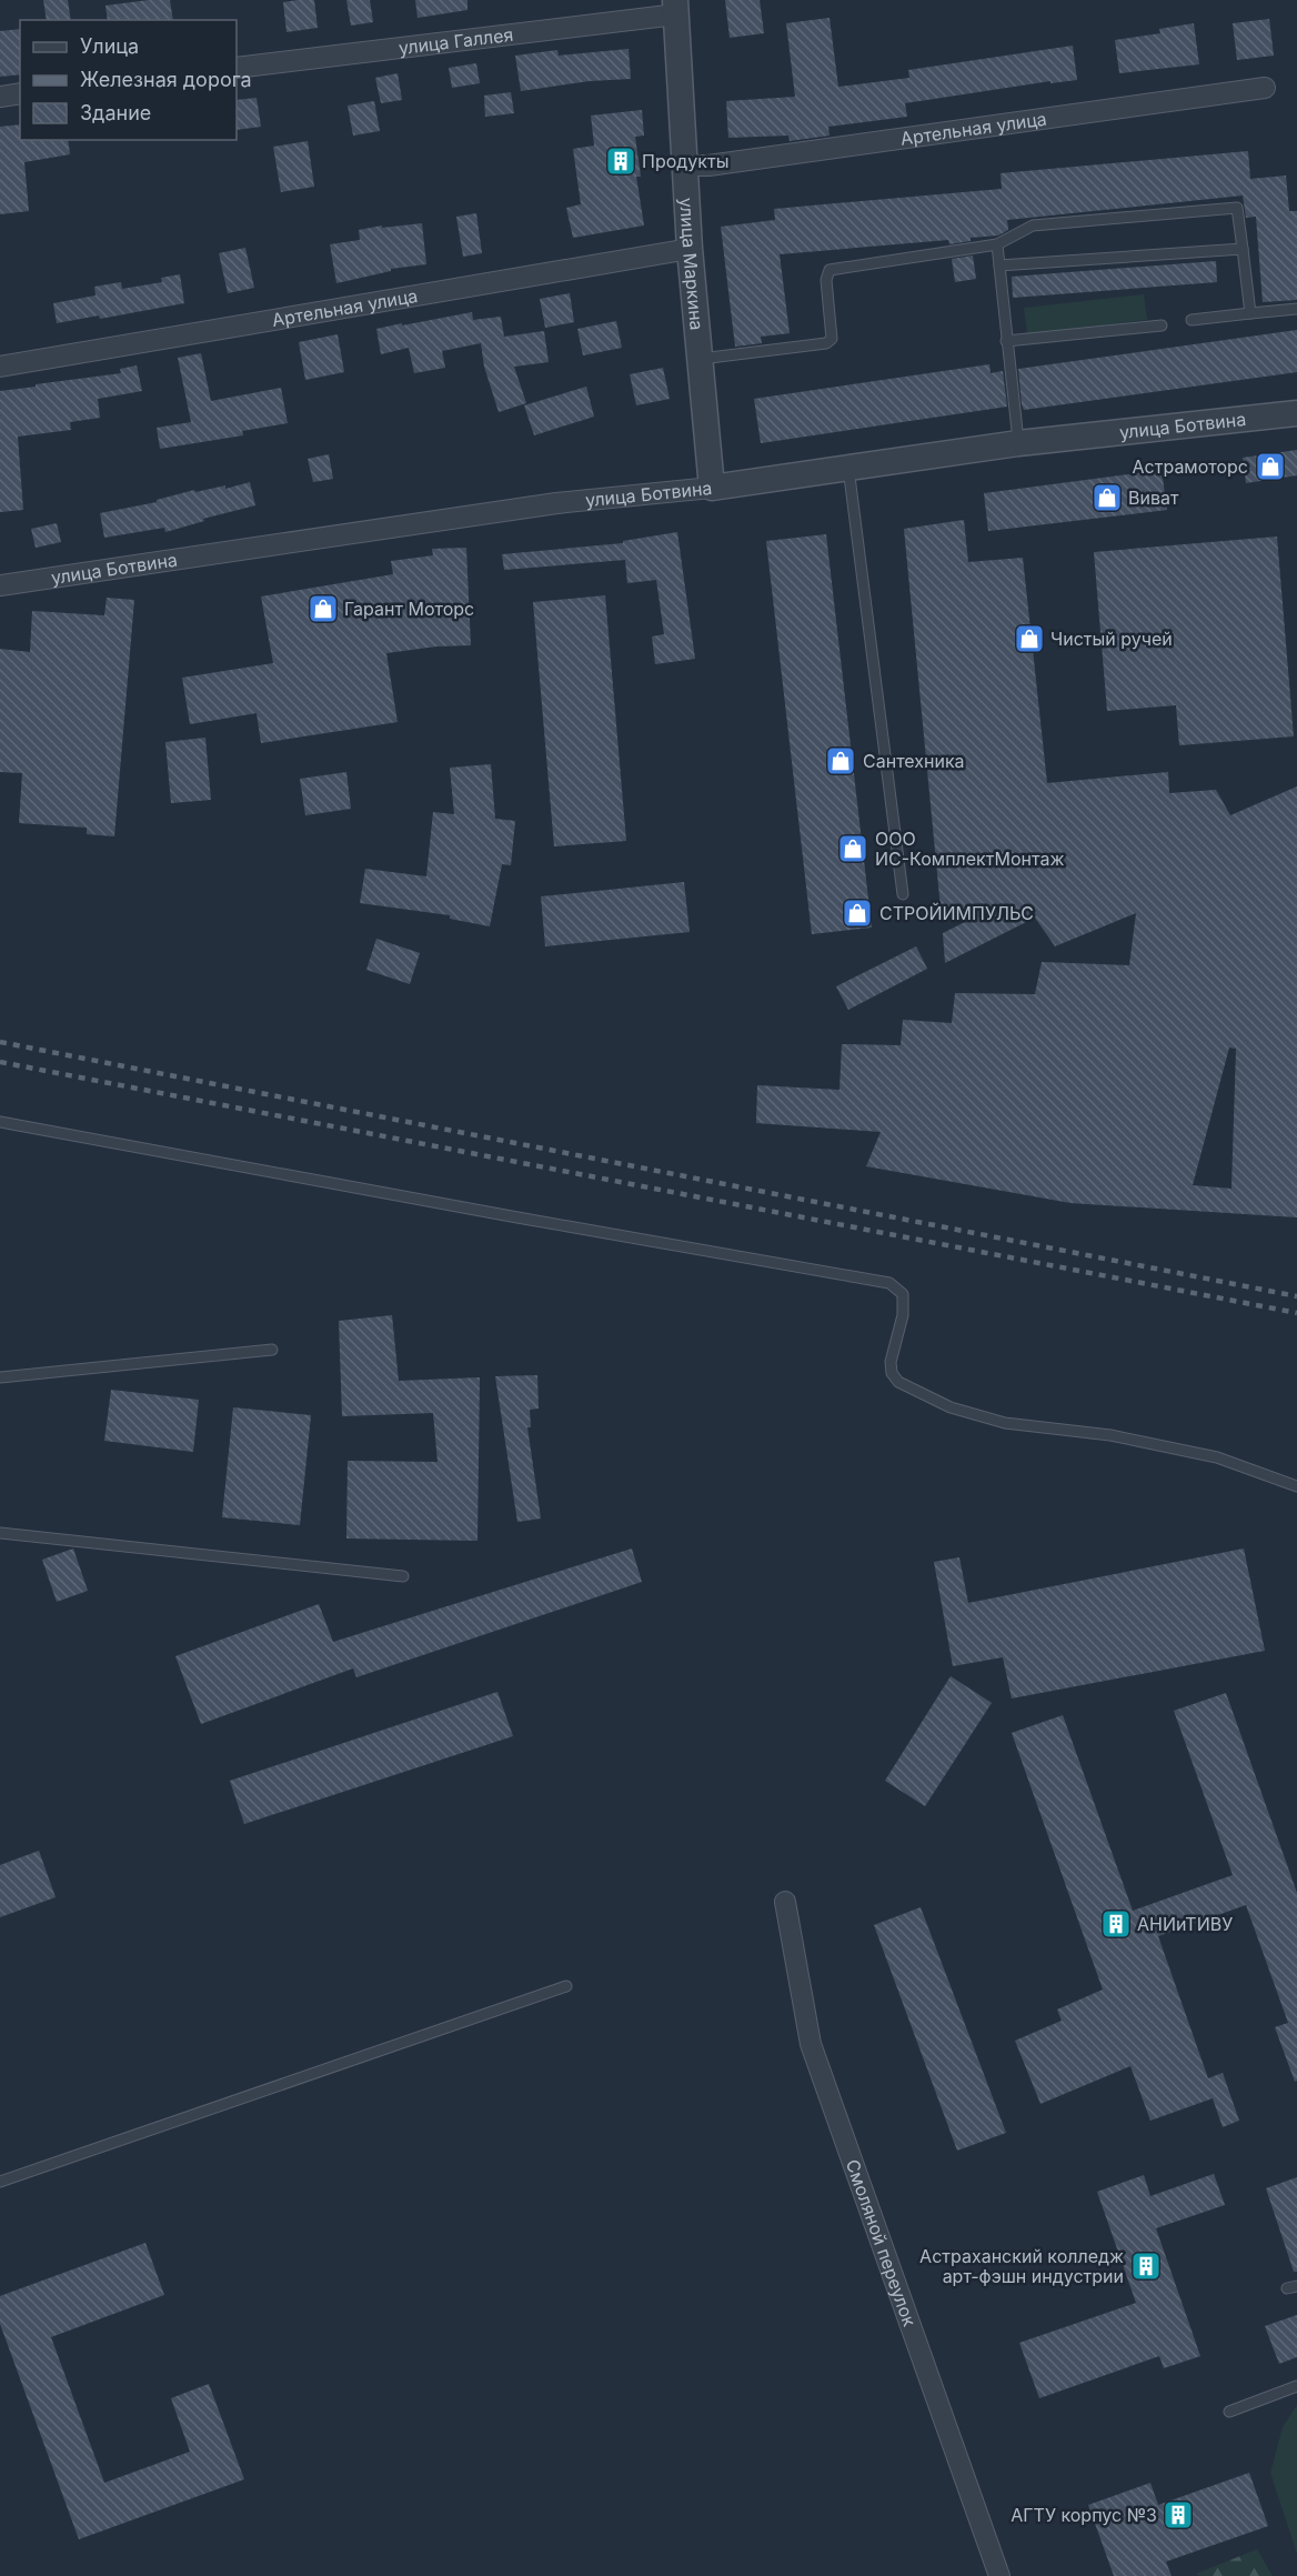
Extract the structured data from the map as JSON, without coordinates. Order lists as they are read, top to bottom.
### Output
{
  "streets": {
    "street": [
      "улица Галлея",
      "Артельная улица",
      "улица Маркина",
      "улица Ботвина",
      "Смоляной переулок"
    ]
  },
  "crossings": [
    ["улица Галлея", "улица Маркина"],
    ["Артельная улица", "улица Маркина"],
    ["улица Маркина", "улица Ботвина"]
  ],
  "places": {
    "building": [
      "Продукты",
      "АНИиТИВУ",
      "Астраханский колледж арт-фэшн индустрии",
      "АГТУ корпус №3"
    ],
    "shop": [
      "Астрамоторс",
      "Виват",
      "Гарант Моторс",
      "Чистый ручей",
      "Сантехника",
      "ООО ИС-КомплектМонтаж",
      "СТРОЙИМПУЛЬС"
    ]
  },
  "legend": ["Улица", "Железная дорога", "Здание"]
}
